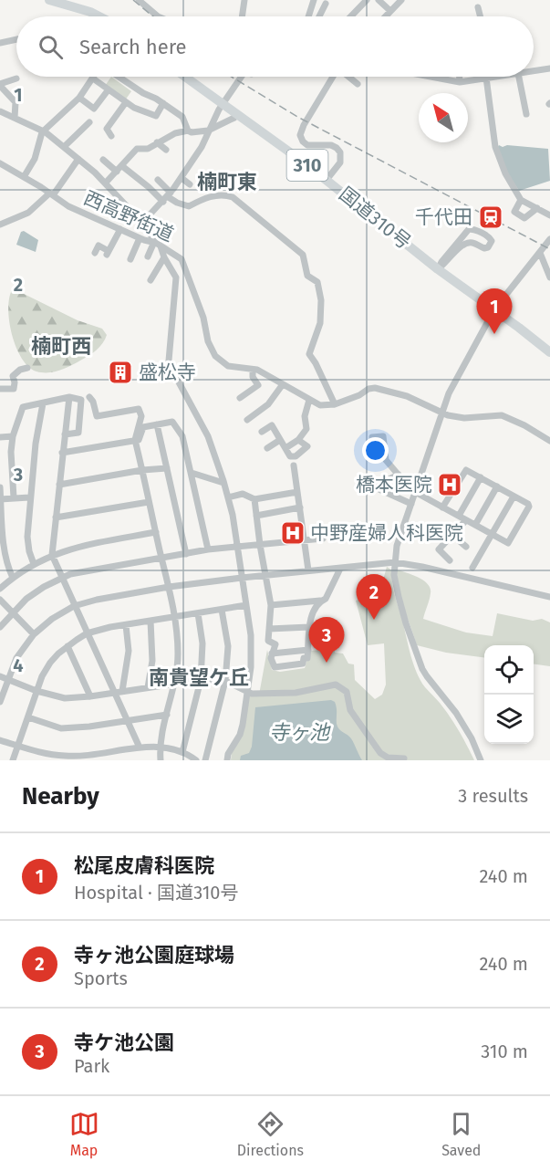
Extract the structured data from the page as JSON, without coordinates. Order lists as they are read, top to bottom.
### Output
{
  "streets": {
    "highway": ["310", "国道310号"],
    "street": ["西高野街道"]
  },
  "districts": ["楠町東", "楠町西", "南貴望ケ丘"],
  "water": ["寺ヶ池"],
  "places": {
    "station": ["千代田"],
    "building": ["盛松寺"],
    "hospital": ["橋本医院", "中野産婦人科医院"]
  },
  "north": "top left",
  "page": {
    "search": "Search here",
    "pins": ["1", "2", "3"],
    "heading": ["Nearby", "3 results"],
    "list": [
      {
        "mark": "1",
        "name": "松尾皮膚科医院",
        "note": "Hospital · 国道310号",
        "value": "240 m"
      },
      {
        "mark": "2",
        "name": "寺ヶ池公園庭球場",
        "note": "Sports",
        "value": "240 m"
      },
      {
        "mark": "3",
        "name": "寺ケ池公園",
        "note": "Park",
        "value": "310 m"
      }
    ],
    "nav": ["Map", "Directions", "Saved"]
  },
  "grid": {
    "rows": [
      "1",
      "2",
      "3",
      "4"
    ]
  }
}
